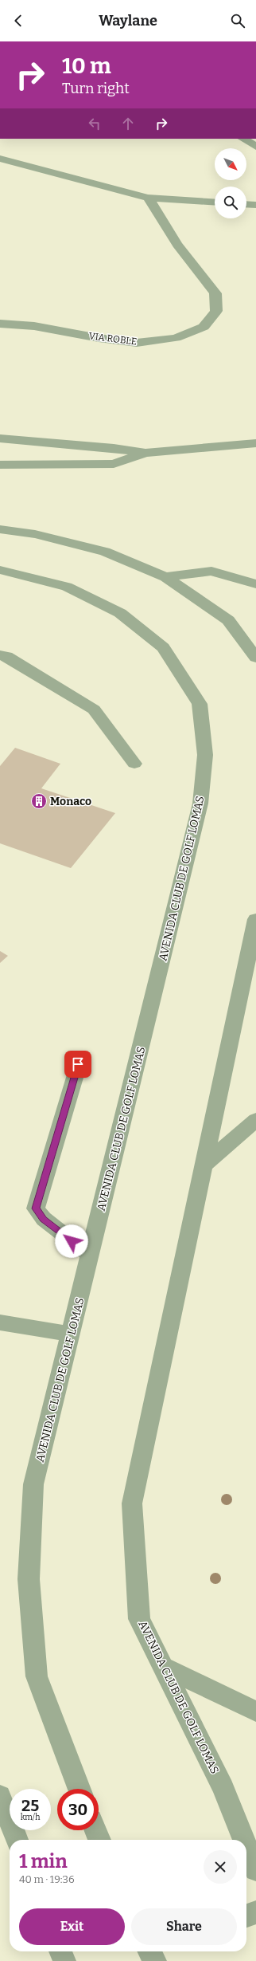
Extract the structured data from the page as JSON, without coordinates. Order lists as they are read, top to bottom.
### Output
{
  "streets": {
    "street": ["VIA ROBLE", "AVENIDA CLUB DE GOLF LOMAS"]
  },
  "places": {
    "building": ["Monaco"]
  },
  "north": "bottom right",
  "page": {
    "header": "Waylane",
    "turn": ["10 m", "Turn right"],
    "speed": "25 km/h",
    "limit": "30",
    "heading": ["1 min", "40 m · 19:36"],
    "buttons": ["Exit", "Share"]
  }
}
